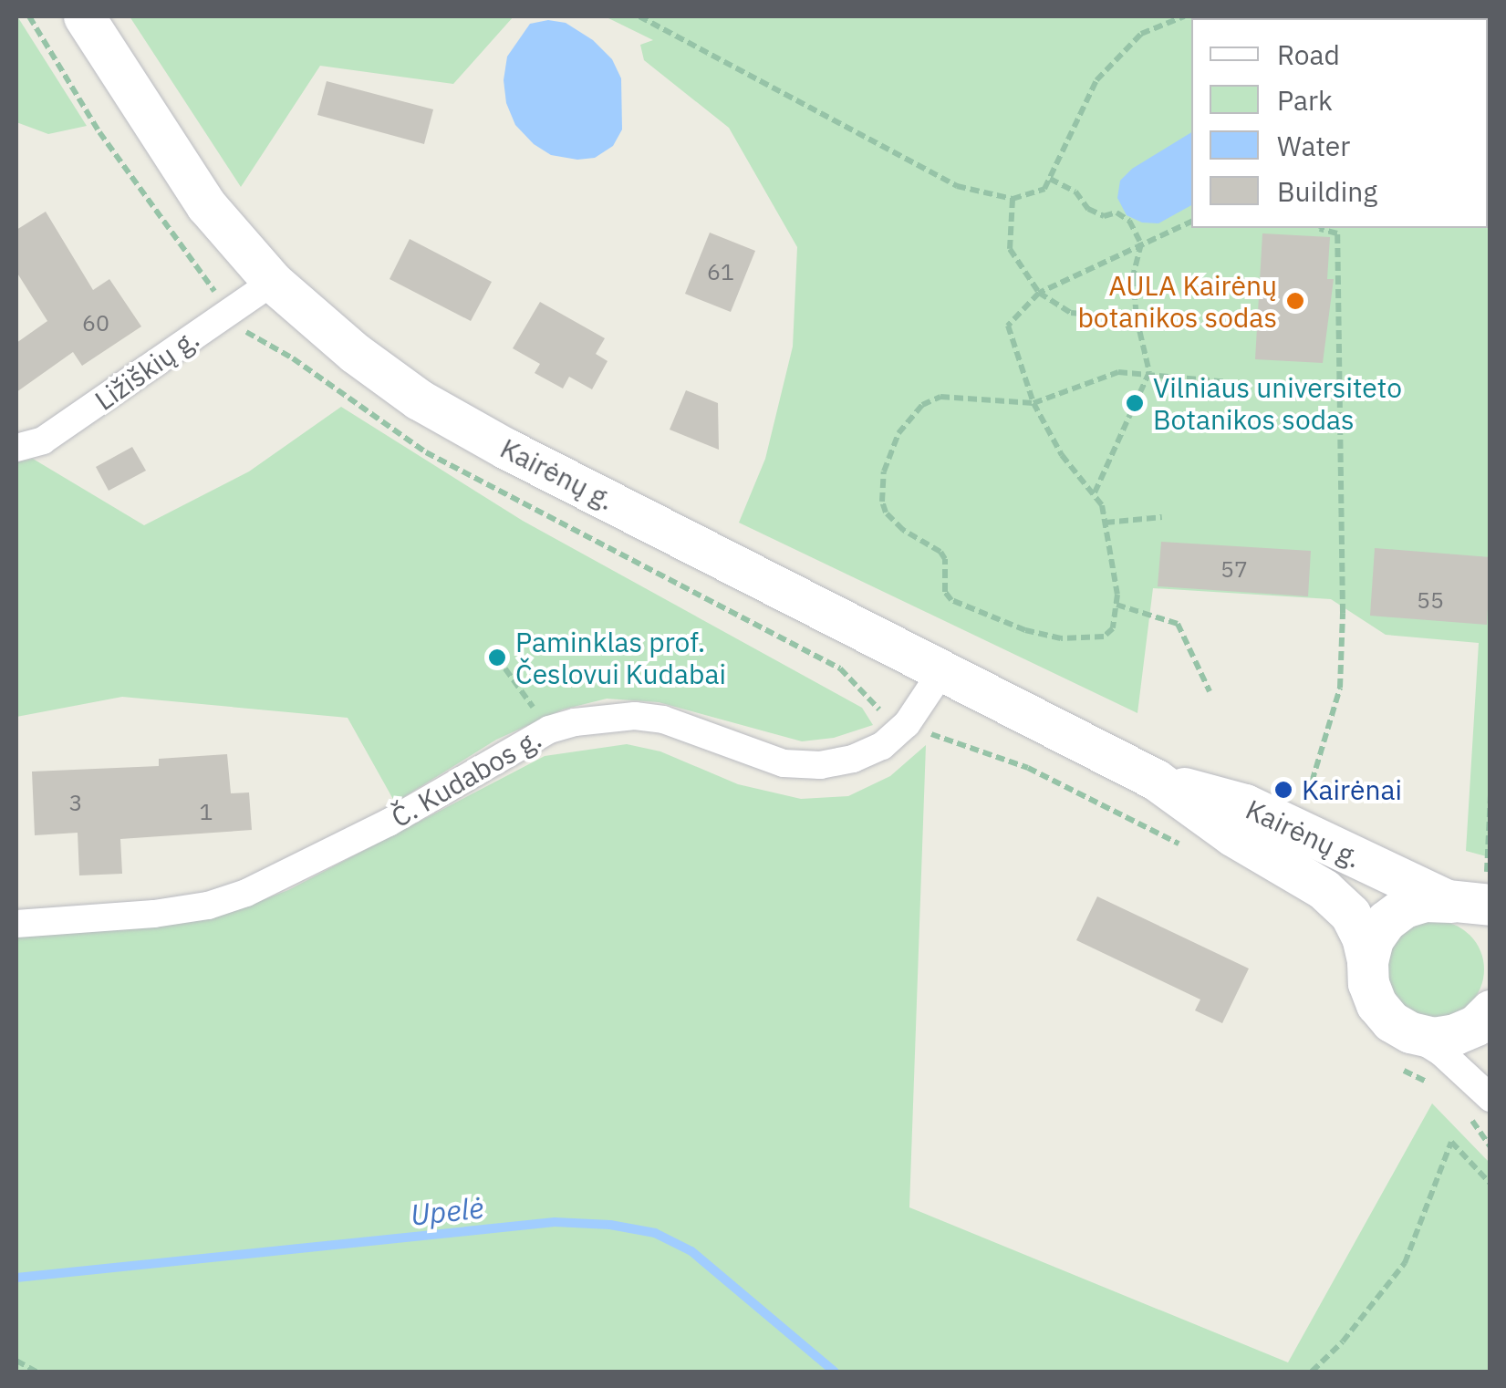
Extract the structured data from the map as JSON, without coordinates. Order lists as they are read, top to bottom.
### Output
{
  "streets": {
    "main road": ["Kairėnų g."],
    "street": ["Ližiškių g.", "Č. Kudabos g."]
  },
  "crossings": [
    ["Ližiškių g.", "Kairėnų g."],
    ["Kairėnų g.", "Č. Kudabos g."]
  ],
  "water": ["Upelė"],
  "places": [
    "AULA Kairėnų botanikos sodas",
    "Vilniaus universiteto Botanikos sodas",
    "Paminklas prof. Česlovui Kudabai",
    "Kairėnai"
  ],
  "house_numbers": [
    "61",
    "60",
    "57",
    "55",
    "3",
    "1"
  ],
  "legend": [
    "Road",
    "Park",
    "Water",
    "Building"
  ]
}
